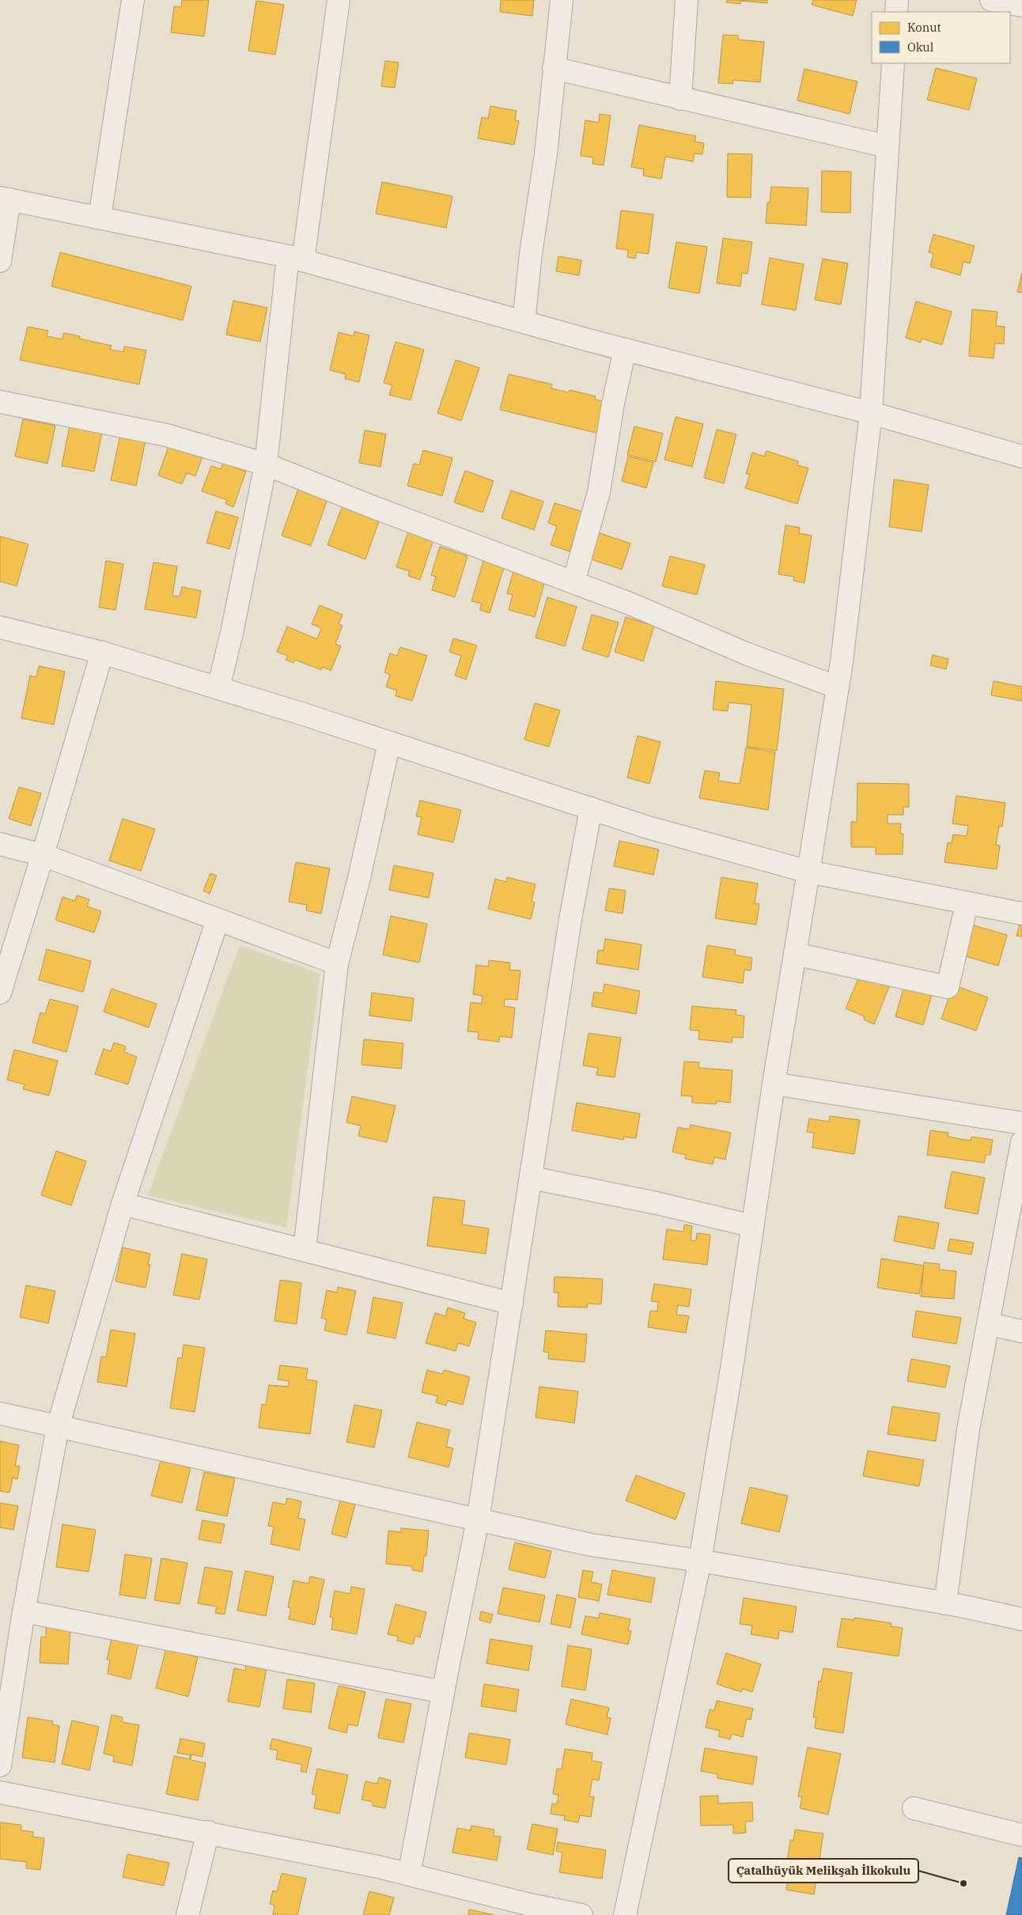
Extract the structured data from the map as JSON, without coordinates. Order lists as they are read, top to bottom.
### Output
{
  "places": ["Çatalhüyük Melikşah İlkokulu"],
  "legend": ["Konut", "Okul"]
}
